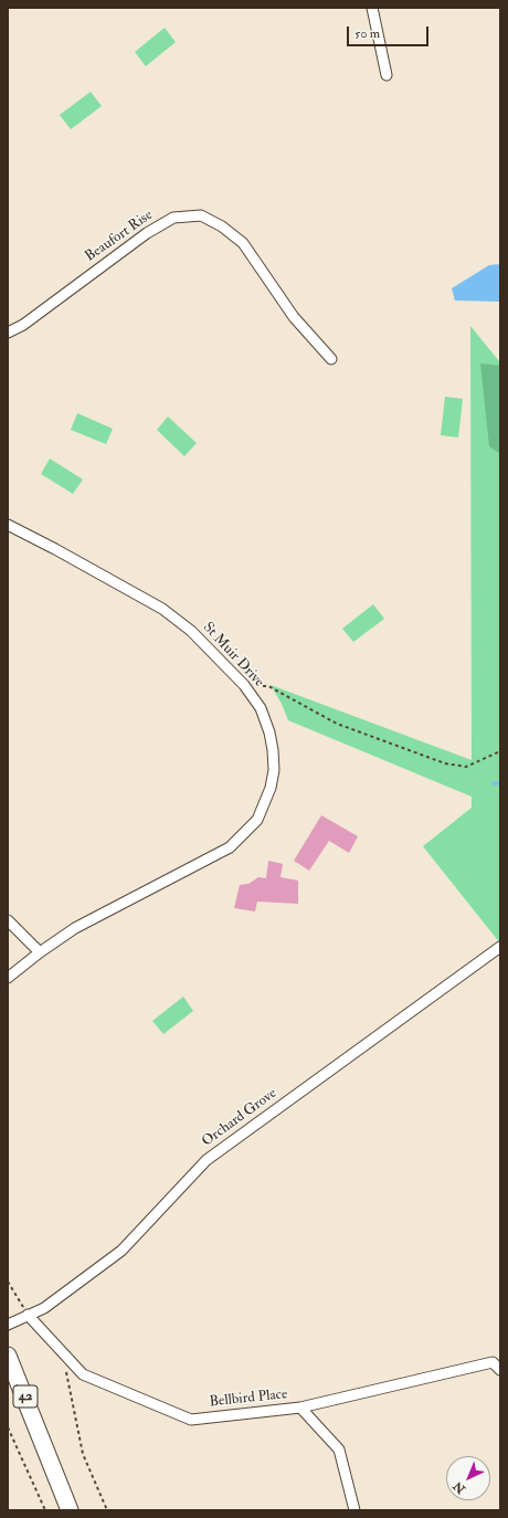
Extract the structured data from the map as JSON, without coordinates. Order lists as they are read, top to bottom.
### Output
{
  "streets": {
    "main road": ["42"],
    "street": [
      "Beaufort Rise",
      "St Muir Drive",
      "Orchard Grove",
      "Bellbird Place"
    ]
  },
  "crossings": [
    ["Orchard Grove", "Bellbird Place"]
  ],
  "scale_bar": "50 m",
  "north": "bottom left"
}
